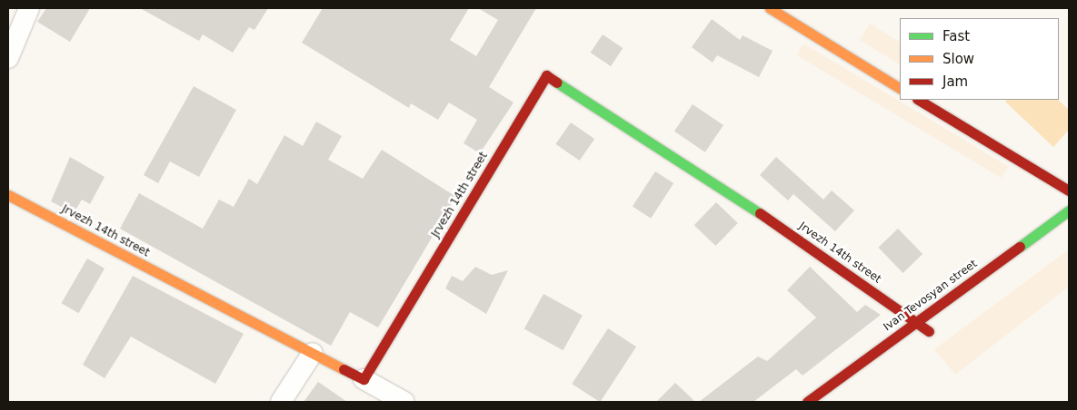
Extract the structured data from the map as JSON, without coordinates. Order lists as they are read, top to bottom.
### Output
{
  "streets": {
    "street": ["Jrvezh 14th street", "Ivan Tevosyan street"]
  },
  "crossings": [
    ["Jrvezh 14th street", "Ivan Tevosyan street"]
  ],
  "legend": ["Fast", "Slow", "Jam"]
}
